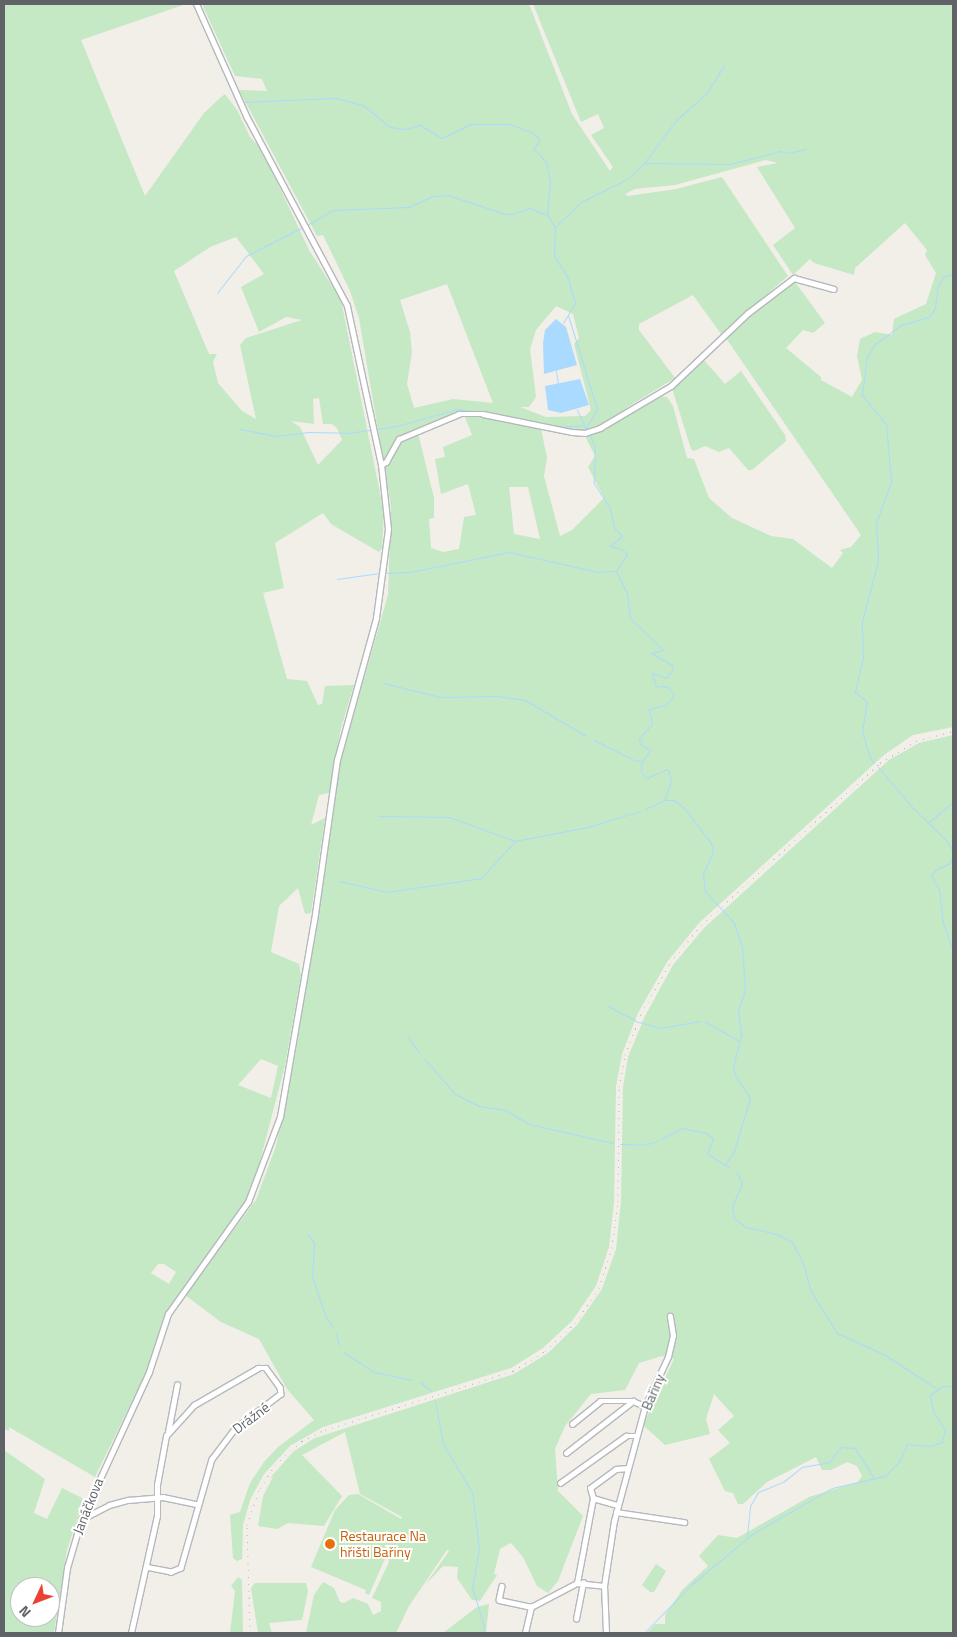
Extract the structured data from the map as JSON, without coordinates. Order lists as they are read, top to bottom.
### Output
{
  "streets": {
    "street": ["Bařiny", "Drážné", "Janáčkova"]
  },
  "places": ["Restaurace Na hřišti Bařiny"],
  "north": "bottom left"
}
